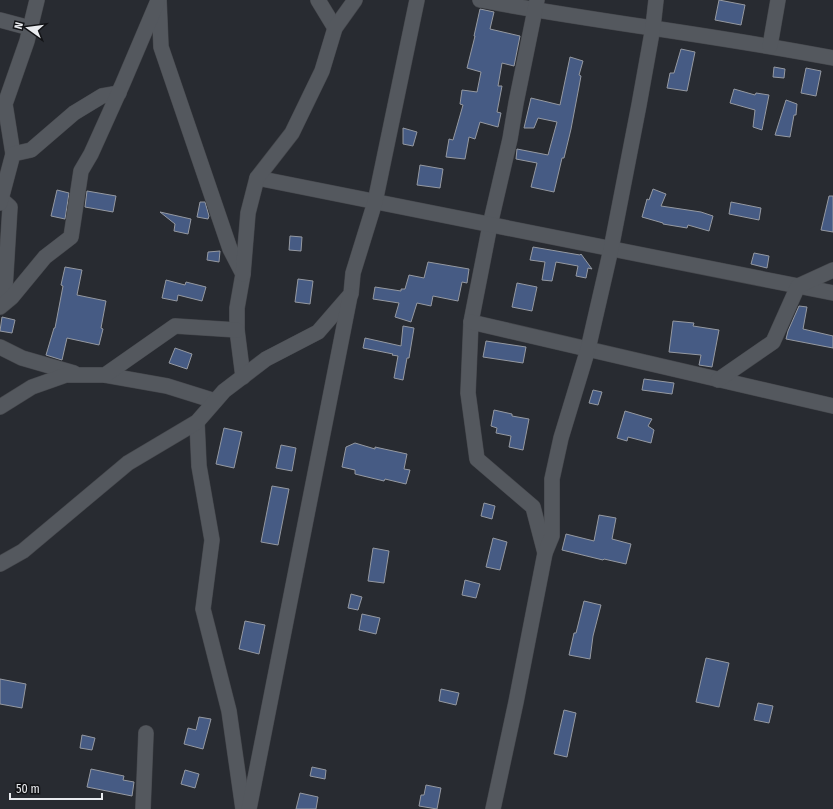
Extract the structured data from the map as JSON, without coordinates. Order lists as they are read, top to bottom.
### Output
{
  "scale_bar": "50 m",
  "north": "left"
}
